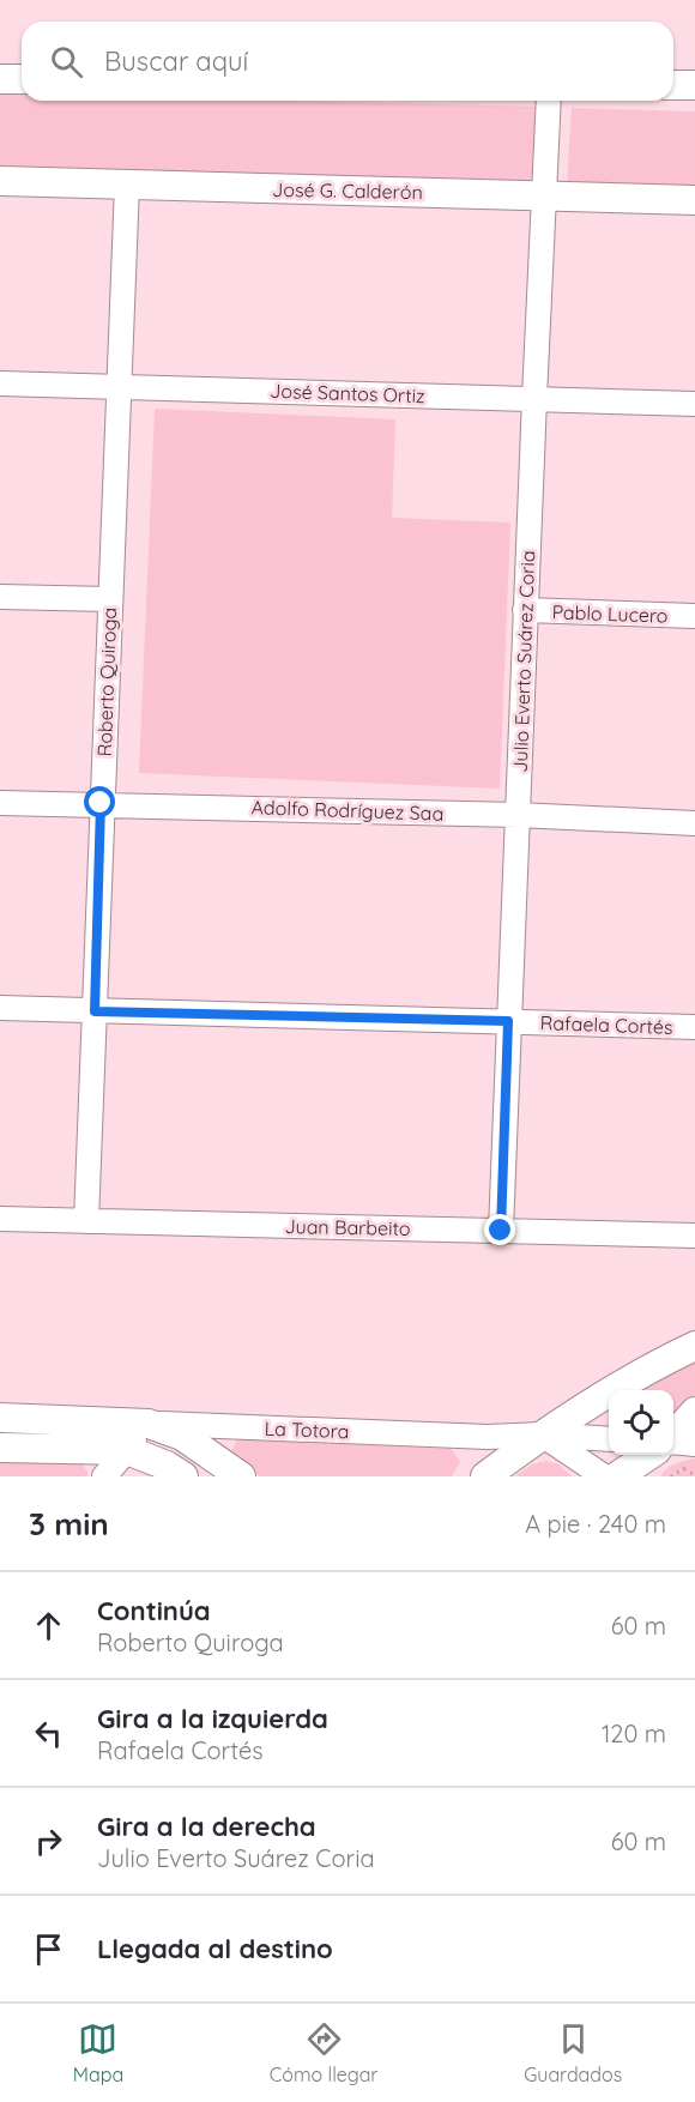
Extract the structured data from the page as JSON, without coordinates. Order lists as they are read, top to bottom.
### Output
{
  "streets": {
    "street": [
      "José G. Calderón",
      "José Santos Ortiz",
      "Pablo Lucero",
      "Julio Everto Suárez Coria",
      "Roberto Quiroga",
      "Adolfo Rodríguez Saa",
      "Rafaela Cortés",
      "Juan Barbeito",
      "La Totora"
    ]
  },
  "crossings": [
    ["José G. Calderón", "Julio Everto Suárez Coria"],
    ["José G. Calderón", "Roberto Quiroga"],
    ["José Santos Ortiz", "Julio Everto Suárez Coria"],
    ["José Santos Ortiz", "Roberto Quiroga"],
    ["Pablo Lucero", "Julio Everto Suárez Coria"],
    ["Julio Everto Suárez Coria", "Adolfo Rodríguez Saa"],
    ["Julio Everto Suárez Coria", "Rafaela Cortés"],
    ["Julio Everto Suárez Coria", "Juan Barbeito"],
    ["Roberto Quiroga", "Adolfo Rodríguez Saa"],
    ["Roberto Quiroga", "Rafaela Cortés"],
    ["Roberto Quiroga", "Juan Barbeito"]
  ],
  "page": {
    "search": "Buscar aquí",
    "heading": ["3 min", "A pie · 240 m"],
    "list": [
      ["Continúa", "Roberto Quiroga", "60 m"],
      ["Gira a la izquierda", "Rafaela Cortés", "120 m"],
      ["Gira a la derecha", "Julio Everto Suárez Coria", "60 m"],
      "Llegada al destino"
    ],
    "nav": ["Mapa", "Cómo llegar", "Guardados"]
  }
}
